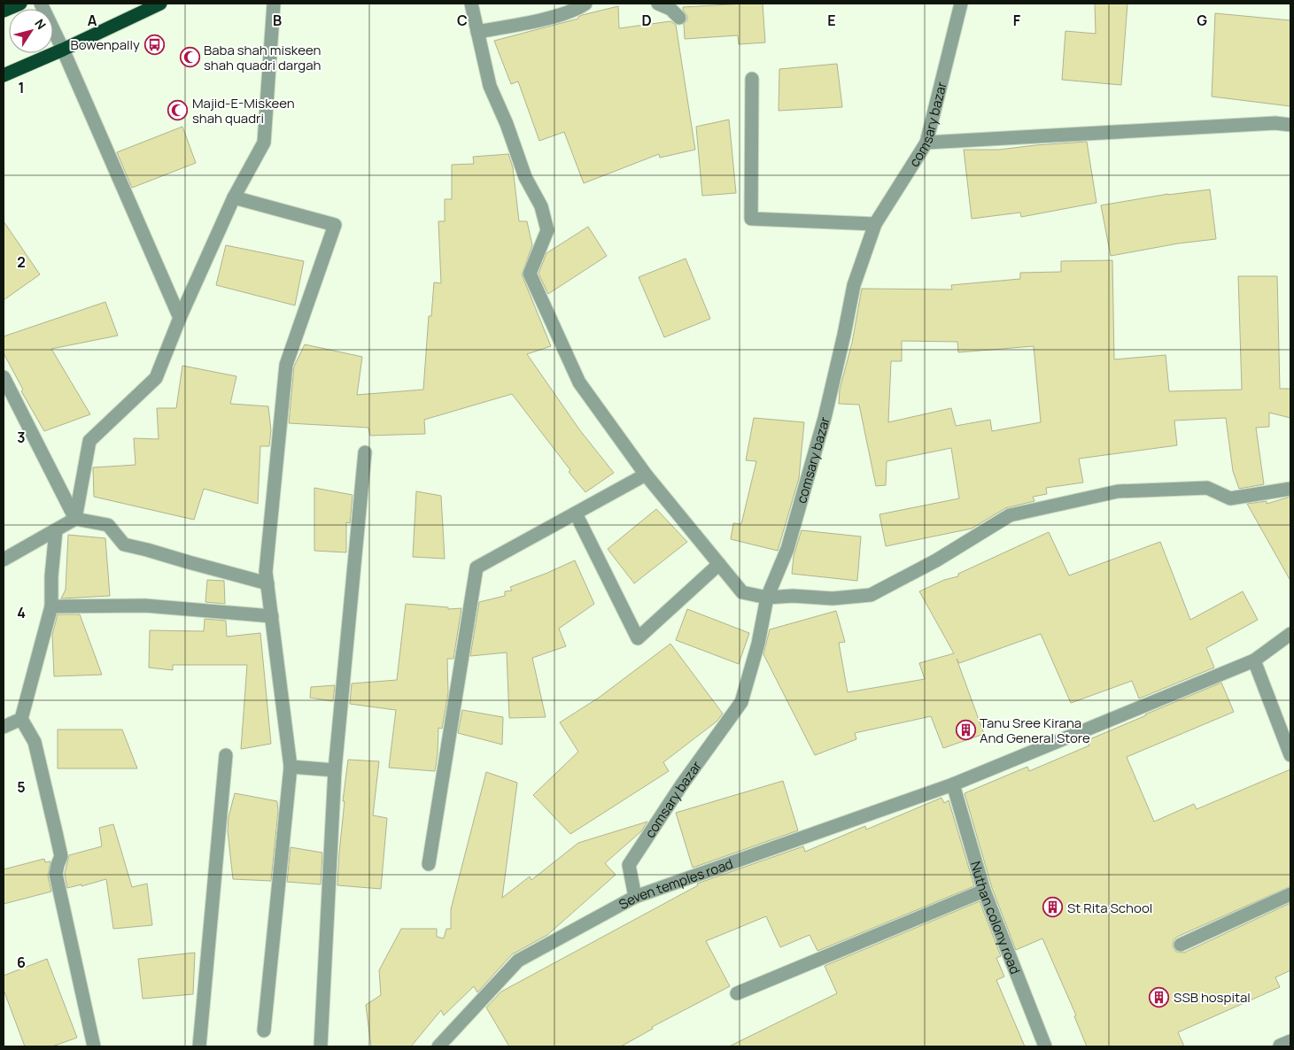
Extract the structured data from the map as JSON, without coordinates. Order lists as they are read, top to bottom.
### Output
{
  "streets": {
    "street": ["comsary bazar", "Seven temples road", "Nuthan colony road"]
  },
  "crossings": [
    ["comsary bazar", "Seven temples road"],
    ["Seven temples road", "Nuthan colony road"]
  ],
  "places": {
    "bus stop": ["Bowenpally"],
    "mosque": ["Baba shah miskeen shah quadri dargah", "Majid-E-Miskeen shah quadri"],
    "building": ["Tanu Sree Kirana And General Store", "St Rita School", "SSB hospital"]
  },
  "north": "top right",
  "grid": {
    "columns": [
      "A",
      "B",
      "C",
      "D",
      "E",
      "F",
      "G"
    ],
    "rows": [
      "1",
      "2",
      "3",
      "4",
      "5",
      "6"
    ]
  }
}
